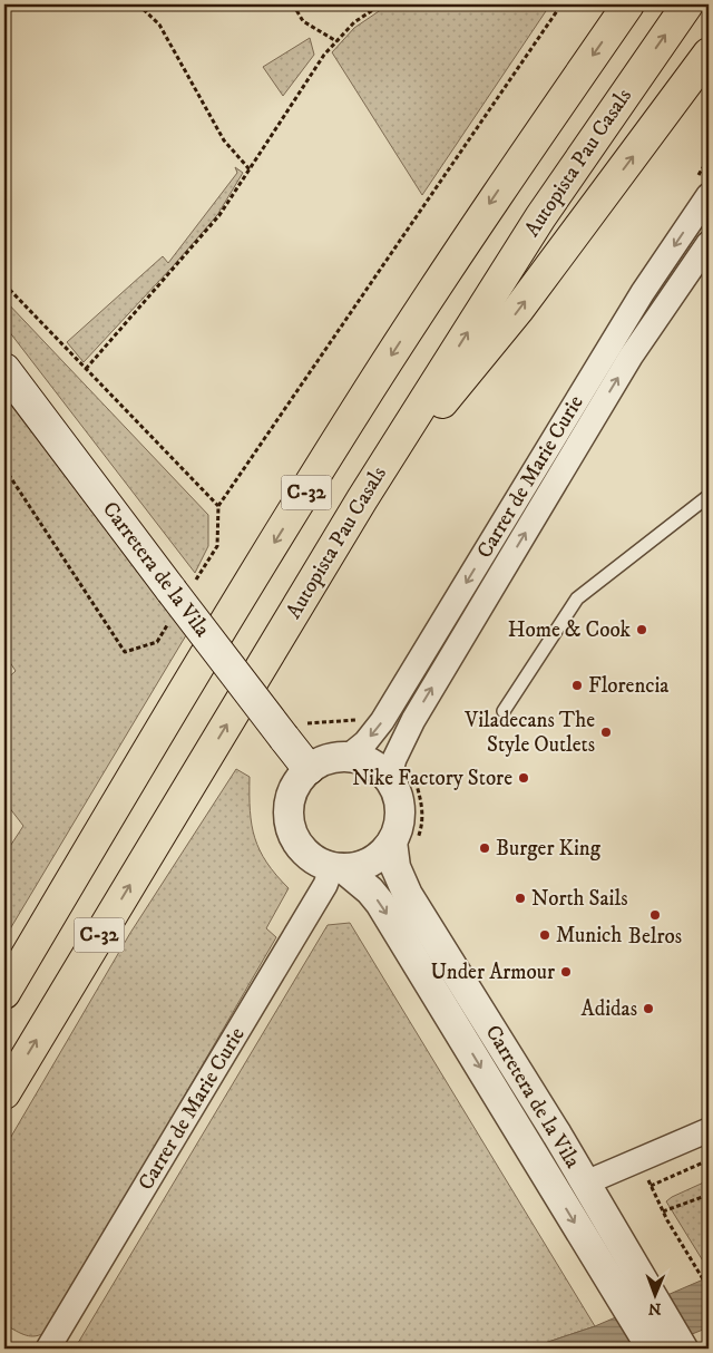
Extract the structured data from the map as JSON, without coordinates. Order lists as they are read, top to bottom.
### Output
{
  "streets": {
    "highway": ["Autopista Pau Casals", "C-32"],
    "main road": ["Carretera de la Vila"],
    "street": ["Carrer de Marie Curie"]
  },
  "crossings": [
    ["Carrer de Marie Curie", "Carretera de la Vila"]
  ],
  "places": [
    "Home & Cook",
    "Florencia",
    "Viladecans The Style Outlets",
    "Nike Factory Store",
    "Burger King",
    "North Sails",
    "Belros",
    "Munich",
    "Under Armour",
    "Adidas"
  ],
  "north": "bottom"
}
